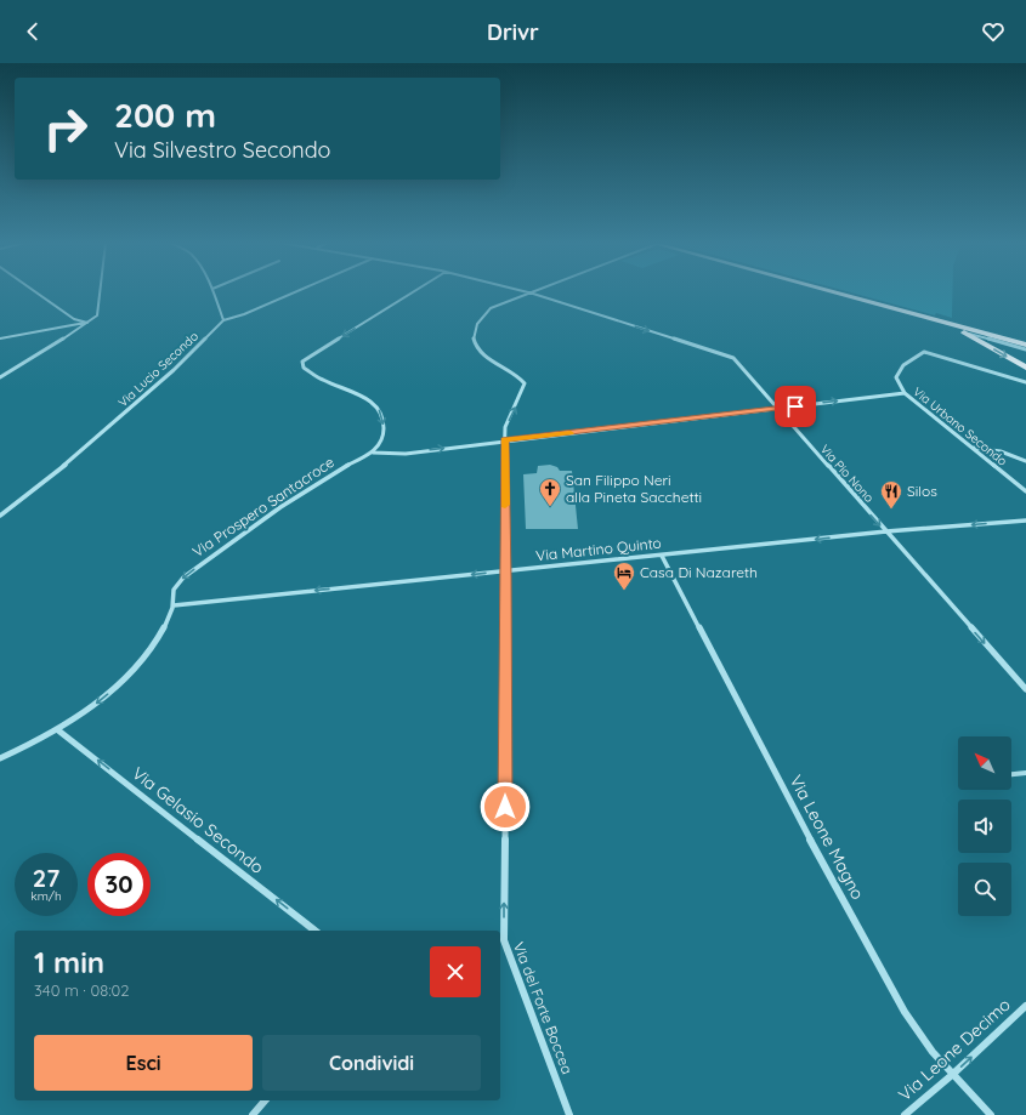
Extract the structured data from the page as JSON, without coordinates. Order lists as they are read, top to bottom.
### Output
{
  "streets": {
    "street": [
      "Via Lucio Secondo",
      "Via Urbano Secondo",
      "Via Pio Nono",
      "Via Prospero Santacroce",
      "Via Martino Quinto",
      "Via Gelasio Secondo",
      "Via Leone Magno",
      "Via del Forte Boccea",
      "Via Leone Decimo"
    ]
  },
  "crossings": [
    ["Via Pio Nono", "Via Martino Quinto"],
    ["Via Pio Nono", "Via del Forte Boccea"],
    ["Via Prospero Santacroce", "Via Martino Quinto"],
    ["Via Prospero Santacroce", "Via Gelasio Secondo"],
    ["Via Martino Quinto", "Via Leone Magno"],
    ["Via Martino Quinto", "Via del Forte Boccea"],
    ["Via Leone Magno", "Via Leone Decimo"]
  ],
  "one_way": [
    "Via Pio Nono",
    "Via Prospero Santacroce",
    "Via Martino Quinto",
    "Via Gelasio Secondo",
    "Via del Forte Boccea",
    "Via Leone Decimo"
  ],
  "places": {
    "church": ["San Filippo Neri alla Pineta Sacchetti"],
    "restaurant": ["Silos"],
    "hotel": ["Casa Di Nazareth"]
  },
  "north": "top left",
  "page": {
    "header": "Drivr",
    "turn": ["200 m", "Via Silvestro Secondo"],
    "speed": "27 km/h",
    "limit": "30",
    "heading": ["1 min", "340 m · 08:02"],
    "buttons": ["Esci", "Condividi"]
  }
}
